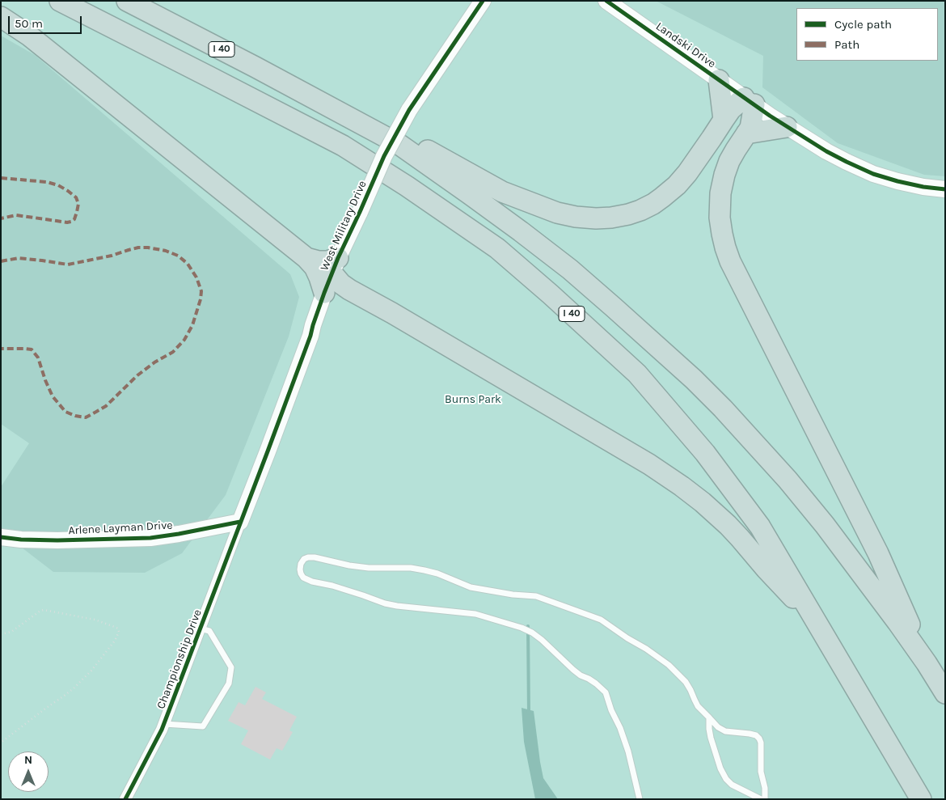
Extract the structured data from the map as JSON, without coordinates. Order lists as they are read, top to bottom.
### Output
{
  "streets": {
    "highway": ["I 40"],
    "street": [
      "Landski Drive",
      "West Military Drive",
      "Arlene Layman Drive",
      "Championship Drive"
    ]
  },
  "crossings": [
    ["West Military Drive", "Arlene Layman Drive"],
    ["West Military Drive", "Championship Drive"],
    ["Arlene Layman Drive", "Championship Drive"]
  ],
  "parks": ["Burns Park"],
  "legend": ["Cycle path", "Path"],
  "scale_bar": "50 m",
  "north": "top"
}
